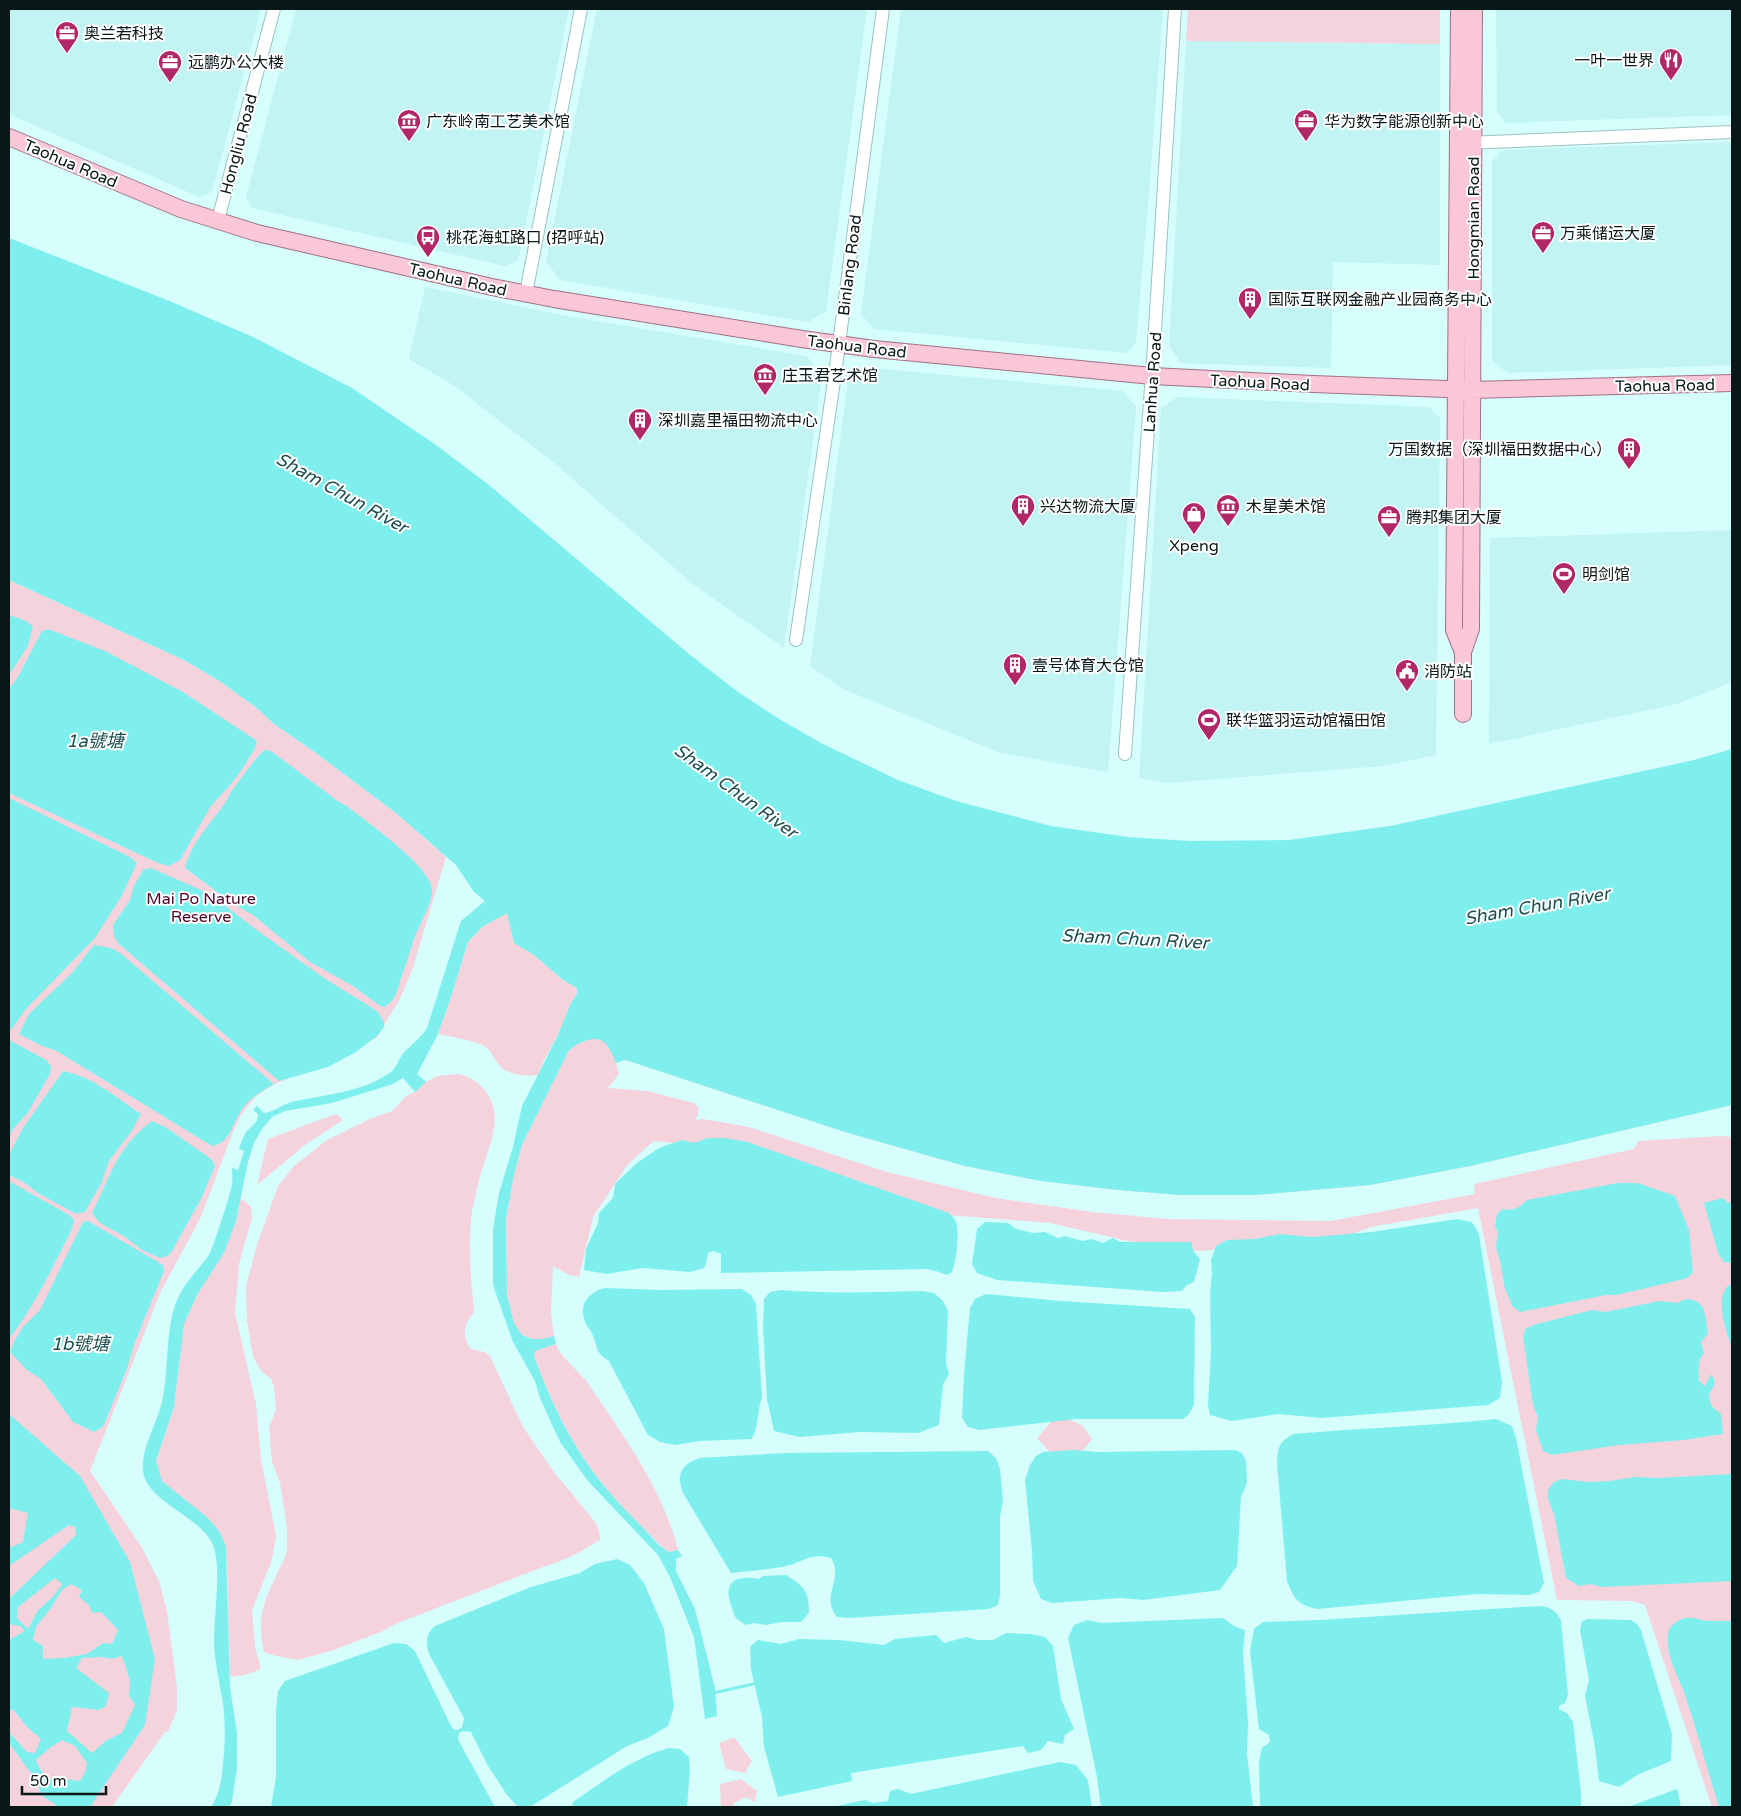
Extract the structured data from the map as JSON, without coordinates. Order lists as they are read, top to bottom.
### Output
{
  "streets": {
    "main road": ["Taohua Road", "Hongmian Road"],
    "street": ["Hongliu Road", "Binlang Road", "Lanhua Road"]
  },
  "crossings": [
    ["Hongliu Road", "Taohua Road"],
    ["Taohua Road", "Hongmian Road"],
    ["Taohua Road", "Binlang Road"],
    ["Taohua Road", "Lanhua Road"]
  ],
  "water": ["Sham Chun River", "1a號塘", "1b號塘"],
  "parks": ["Mai Po Nature Reserve"],
  "places": {
    "office": [
      "奥兰若科技",
      "远鹏办公大楼",
      "华为数字能源创新中心",
      "万乘储运大厦",
      "腾邦集团大厦"
    ],
    "restaurant": ["一叶一世界"],
    "museum": ["广东岭南工艺美术馆", "庄玉君艺术馆", "木星美术馆"],
    "bus stop": ["桃花海虹路口 (招呼站)"],
    "building": [
      "国际互联网金融产业园商务中心",
      "深圳嘉里福田物流中心",
      "万国数据（深圳福田数据中心）",
      "兴达物流大厦",
      "壹号体育大仓馆"
    ],
    "shop": ["Xpeng"],
    "sports": ["明剑馆", "联华篮羽运动馆福田馆"],
    "public building": ["消防站"]
  },
  "scale_bar": "50 m"
}
